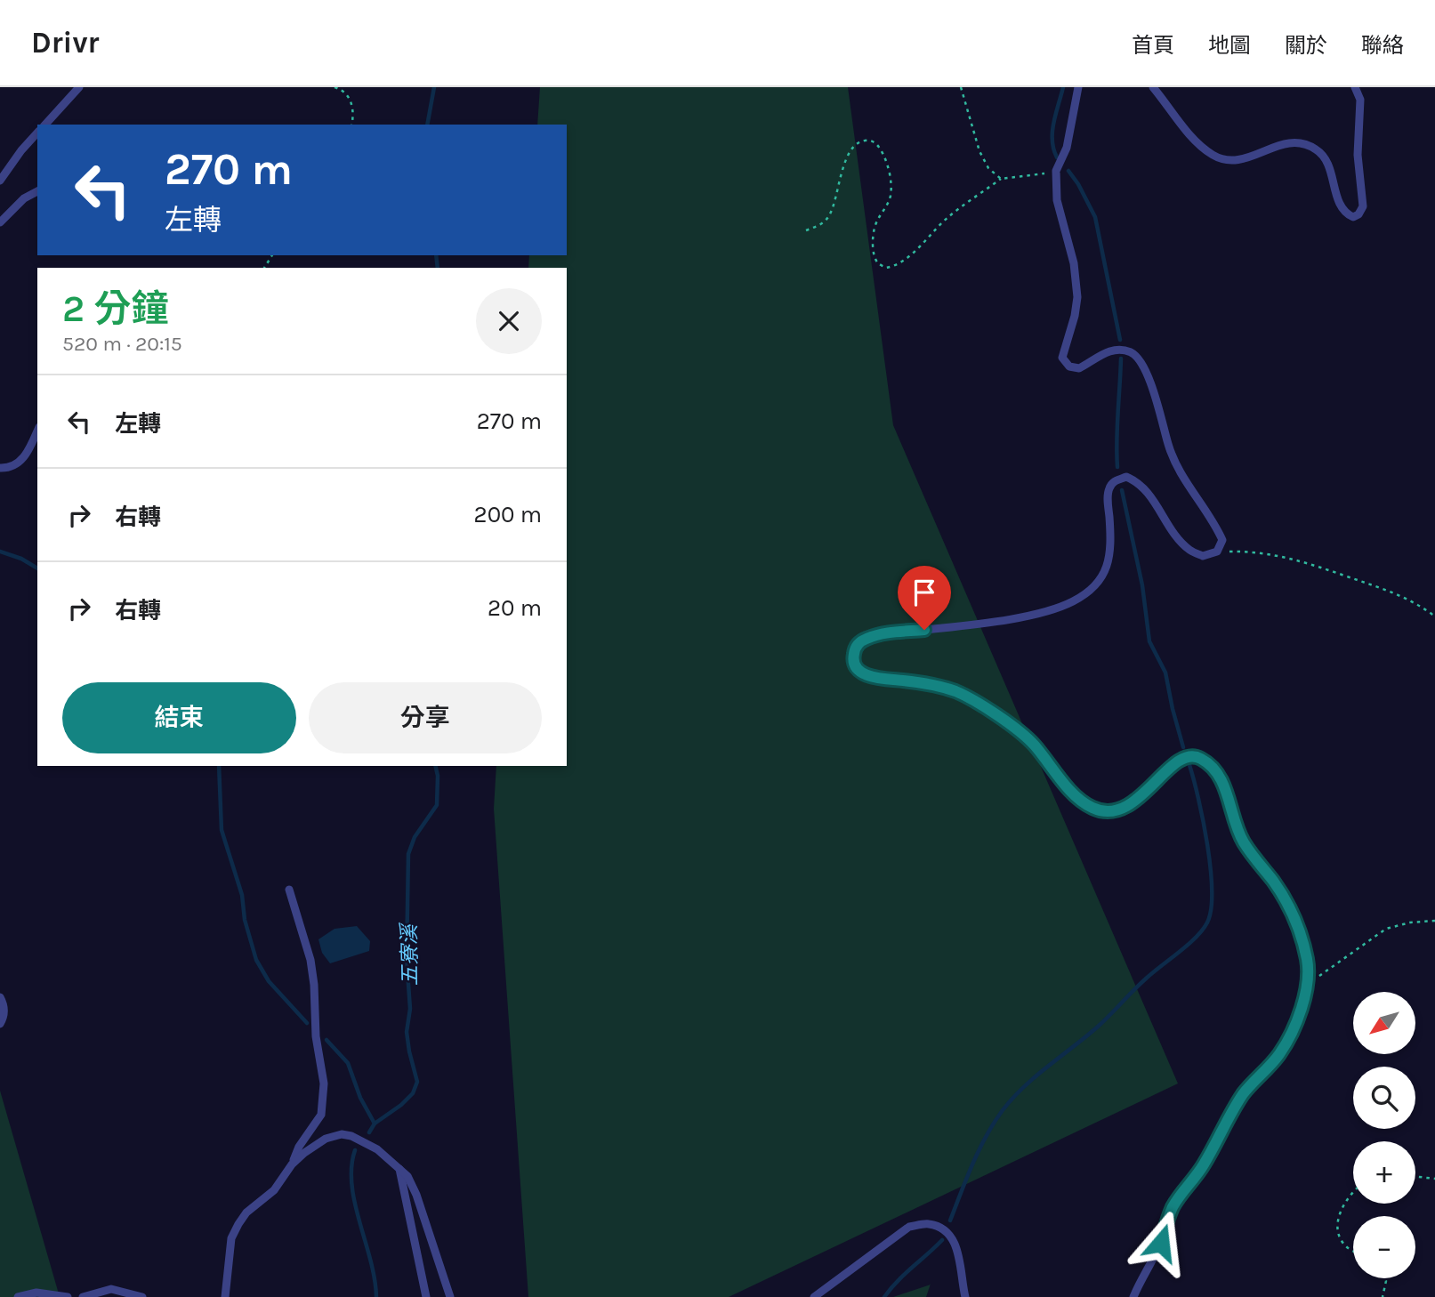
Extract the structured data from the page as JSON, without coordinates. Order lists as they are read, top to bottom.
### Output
{
  "water": ["五寮溪"],
  "north": "bottom left",
  "page": {
    "header": "Drivr",
    "nav": [
      "首頁",
      "地圖",
      "關於",
      "聯絡"
    ],
    "turn": ["270 m", "左轉"],
    "heading": ["2 分鐘", "520 m · 20:15"],
    "list": [
      {
        "name": "左轉",
        "value": "270 m"
      },
      {
        "name": "右轉",
        "value": "200 m"
      },
      {
        "name": "右轉",
        "value": "20 m"
      }
    ],
    "buttons": ["結束", "分享"],
    "map_buttons": ["+", "−"]
  }
}
